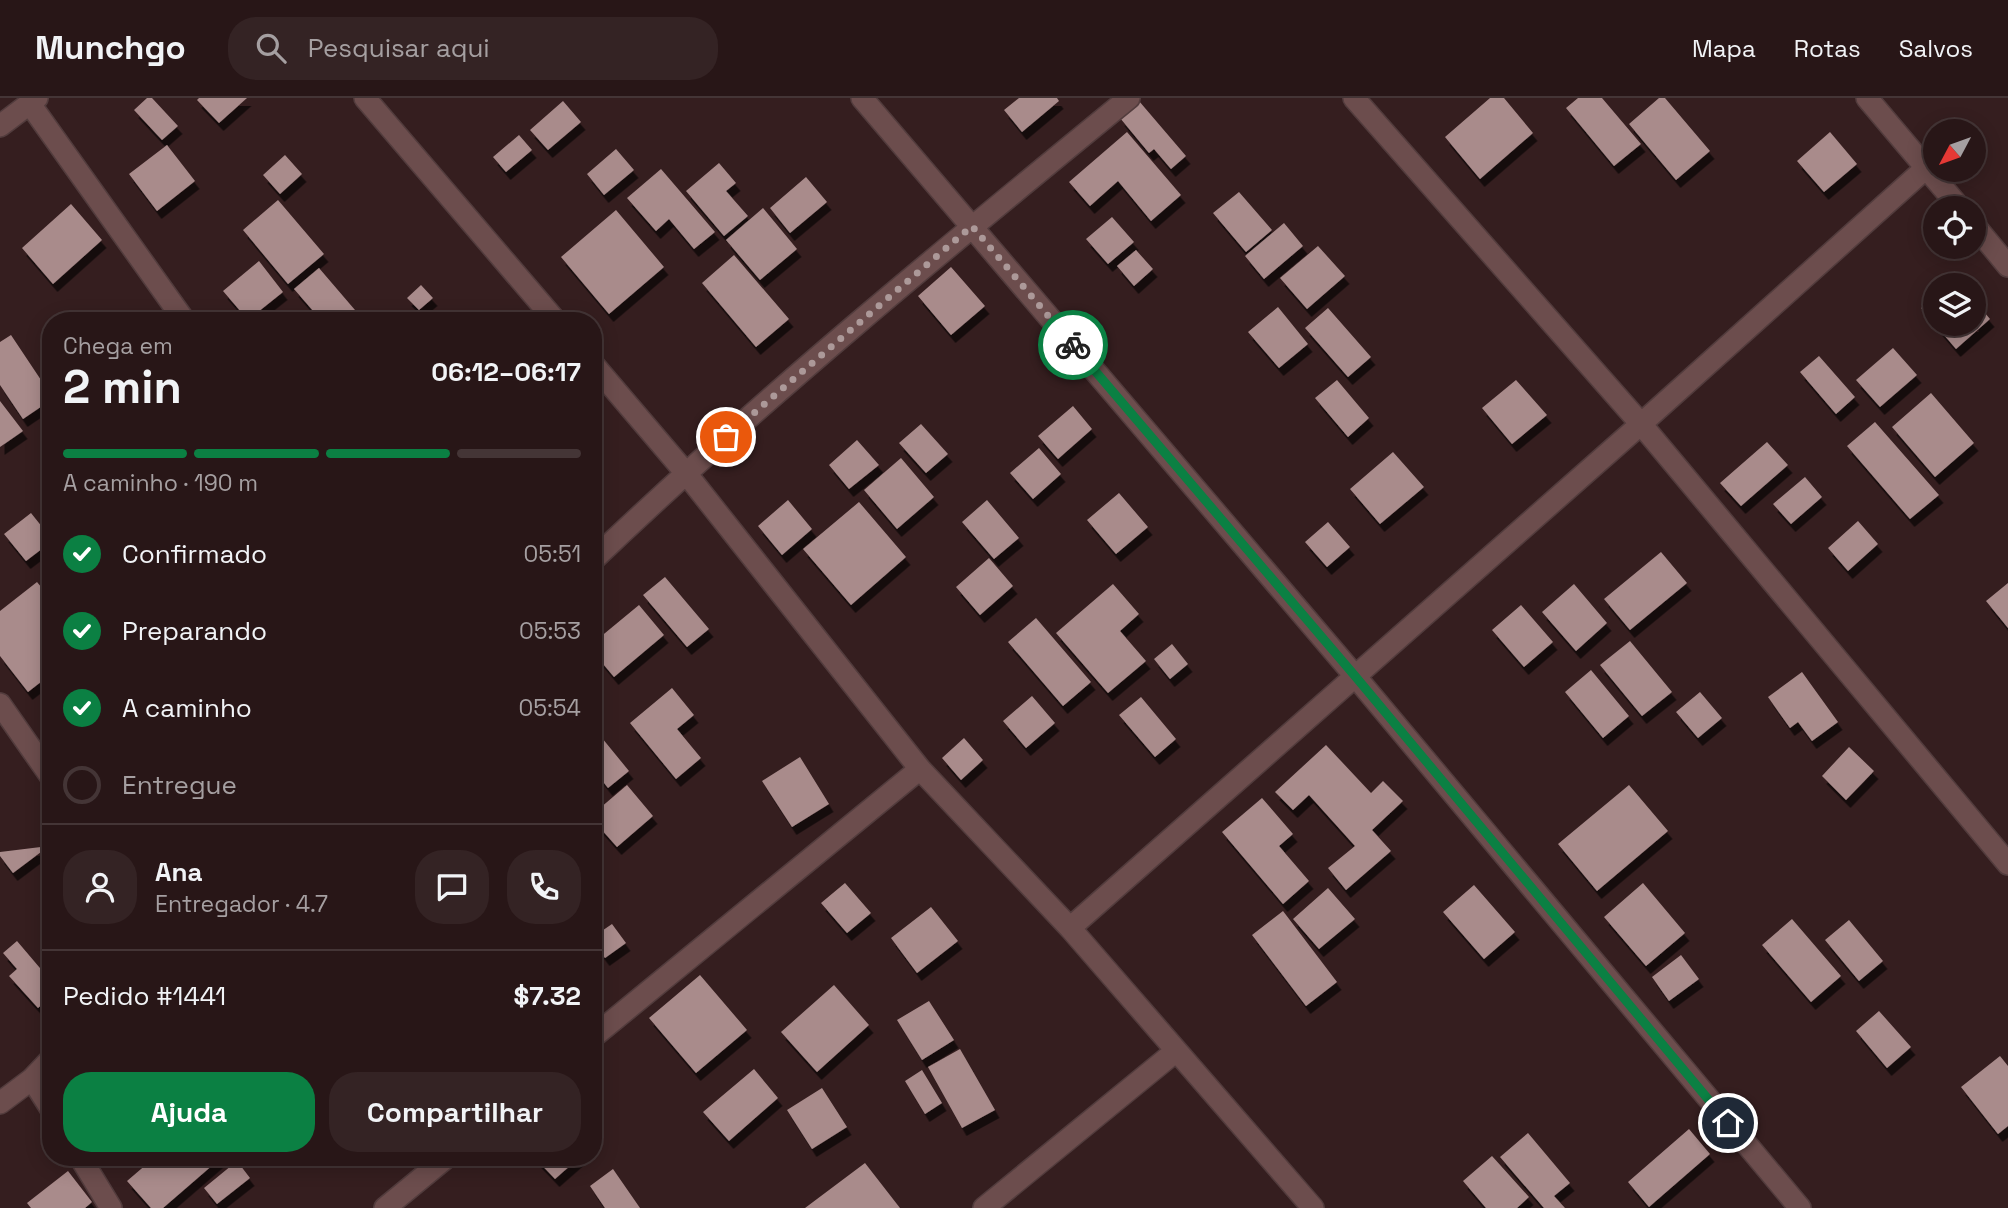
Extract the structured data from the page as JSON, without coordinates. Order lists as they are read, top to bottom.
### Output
{
  "north": "bottom left",
  "page": {
    "header": "Munchgo",
    "search": "Pesquisar aqui",
    "nav": ["Mapa", "Rotas", "Salvos"],
    "heading": ["2 min", "Chega em", "06:12–06:17"],
    "panel": [
      "Ana",
      "Entregador · 4.7",
      "Pedido #1441",
      "$7.32"
    ],
    "bar": "A caminho · 190 m",
    "list": [
      ["Confirmado", "05:51"],
      ["Preparando", "05:53"],
      ["A caminho", "05:54"],
      "Entregue"
    ],
    "buttons": ["Ajuda", "Compartilhar"]
  }
}
